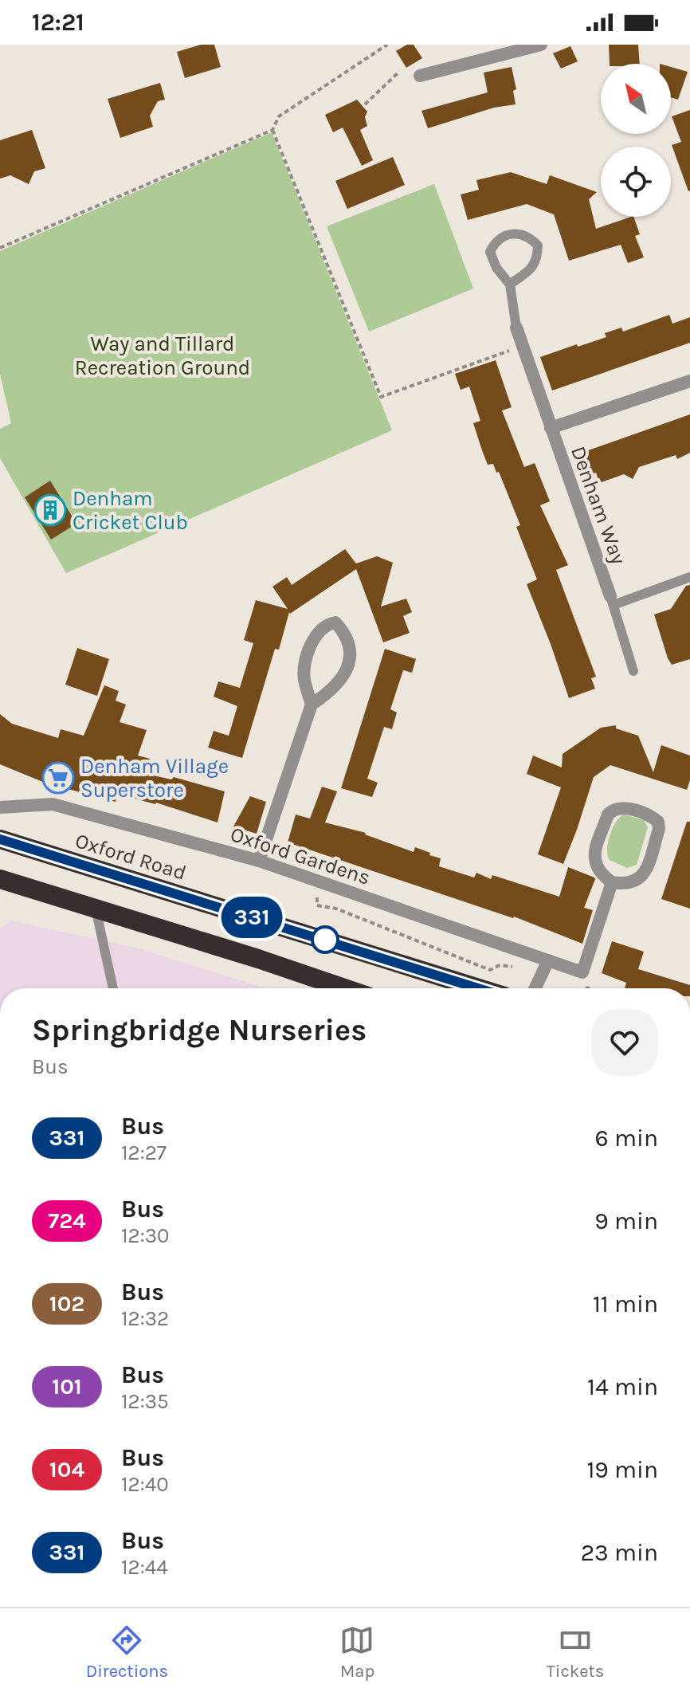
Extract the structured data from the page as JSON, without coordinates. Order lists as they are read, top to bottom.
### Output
{
  "streets": {
    "highway": ["Oxford Road"],
    "street": ["Denham Way", "Oxford Gardens"]
  },
  "parks": ["Way and Tillard Recreation Ground"],
  "places": {
    "building": ["Denham Cricket Club"],
    "supermarket": ["Denham Village Superstore"]
  },
  "lines": ["bus line 331"],
  "north": "top left",
  "page": {
    "status": "12:21",
    "on_map": "331",
    "heading": ["Springbridge Nurseries", "Bus"],
    "list": [
      {
        "mark": "331",
        "name": "Bus",
        "note": "12:27",
        "value": "6 min"
      },
      {
        "mark": "724",
        "name": "Bus",
        "note": "12:30",
        "value": "9 min"
      },
      {
        "mark": "102",
        "name": "Bus",
        "note": "12:32",
        "value": "11 min"
      },
      {
        "mark": "101",
        "name": "Bus",
        "note": "12:35",
        "value": "14 min"
      },
      {
        "mark": "104",
        "name": "Bus",
        "note": "12:40",
        "value": "19 min"
      },
      {
        "mark": "331",
        "name": "Bus",
        "note": "12:44",
        "value": "23 min"
      }
    ],
    "tabs": ["Directions", "Map", "Tickets"]
  }
}
